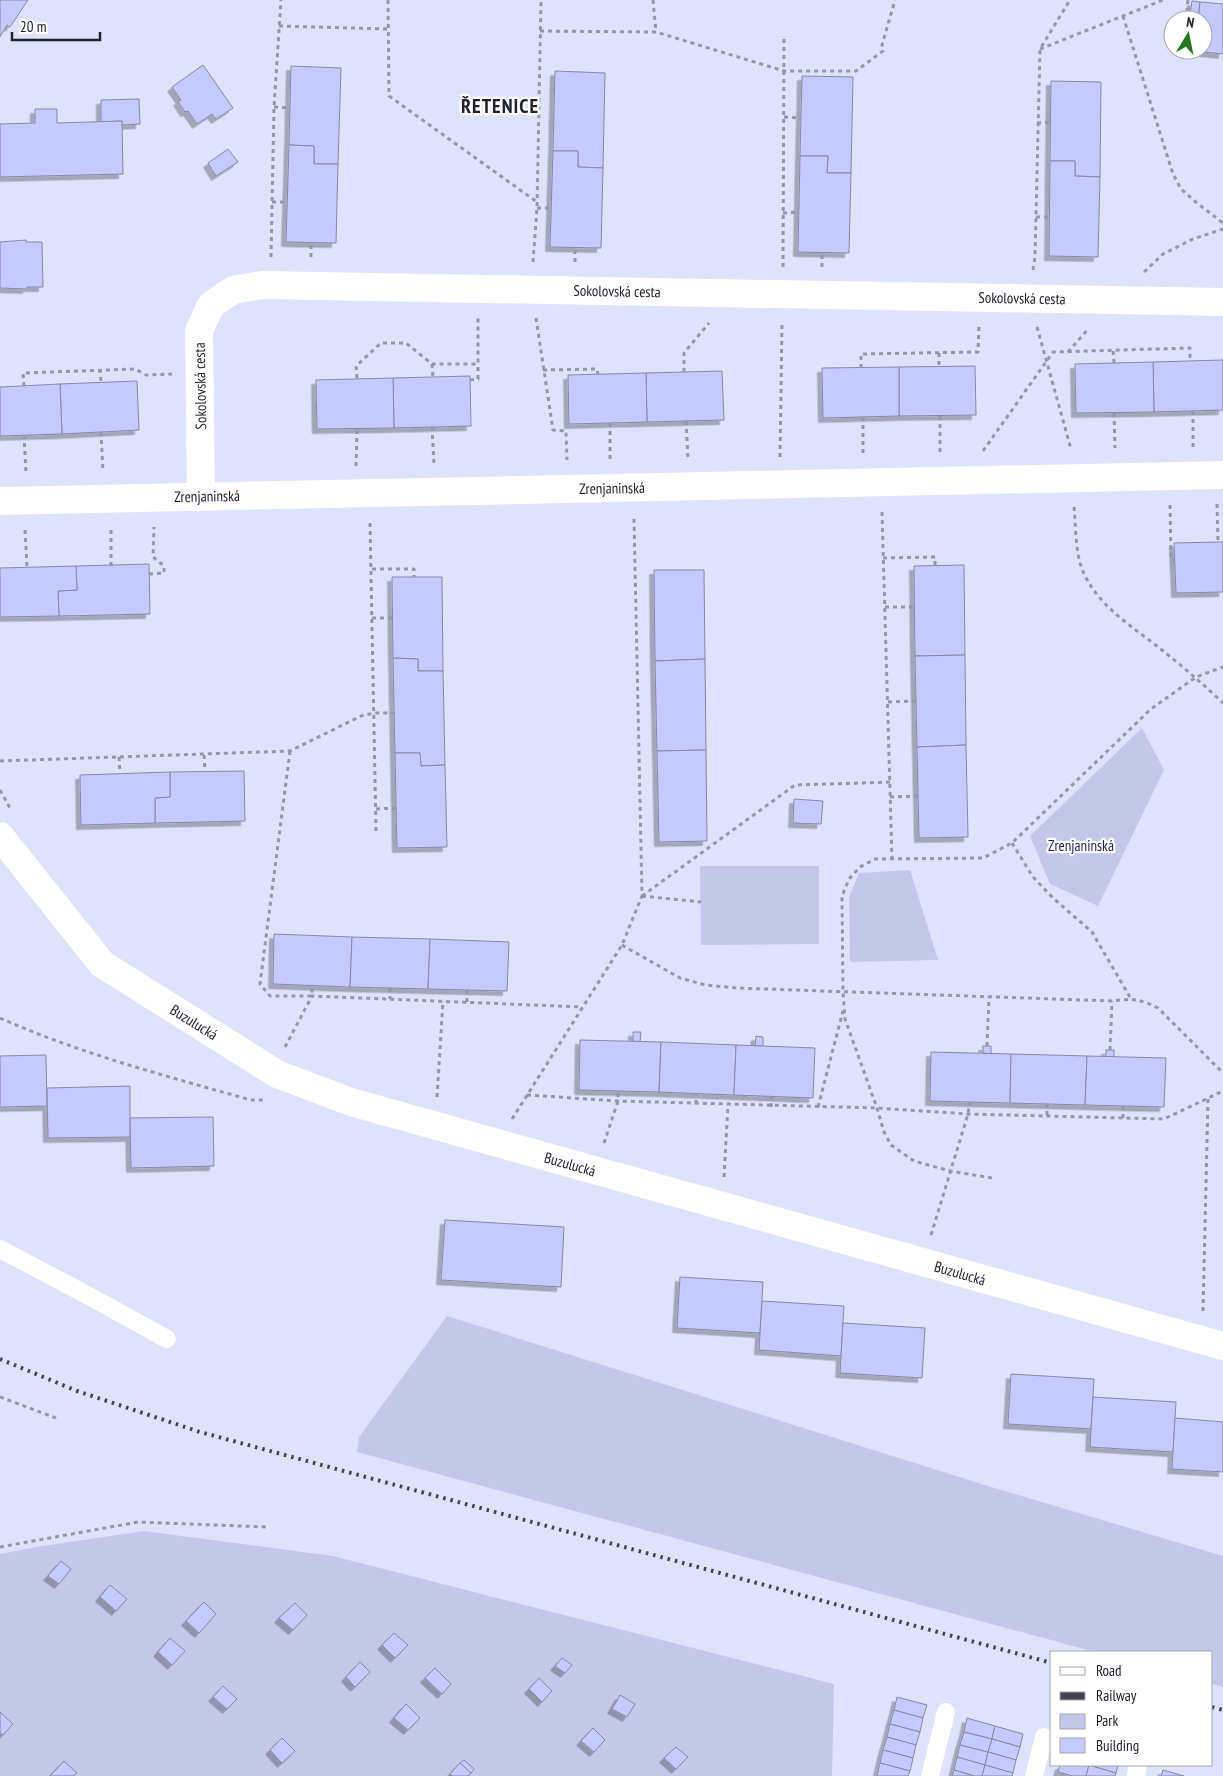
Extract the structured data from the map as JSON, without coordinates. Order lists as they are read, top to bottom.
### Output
{
  "streets": {
    "street": ["Sokolovská cesta", "Zrenjaninská", "Buzulucká"]
  },
  "crossings": [
    ["Sokolovská cesta", "Zrenjaninská"]
  ],
  "districts": ["ŘETENICE"],
  "parks": ["Zrenjaninská"],
  "legend": [
    "Road",
    "Railway",
    "Park",
    "Building"
  ],
  "scale_bar": "20 m",
  "north": "top"
}
